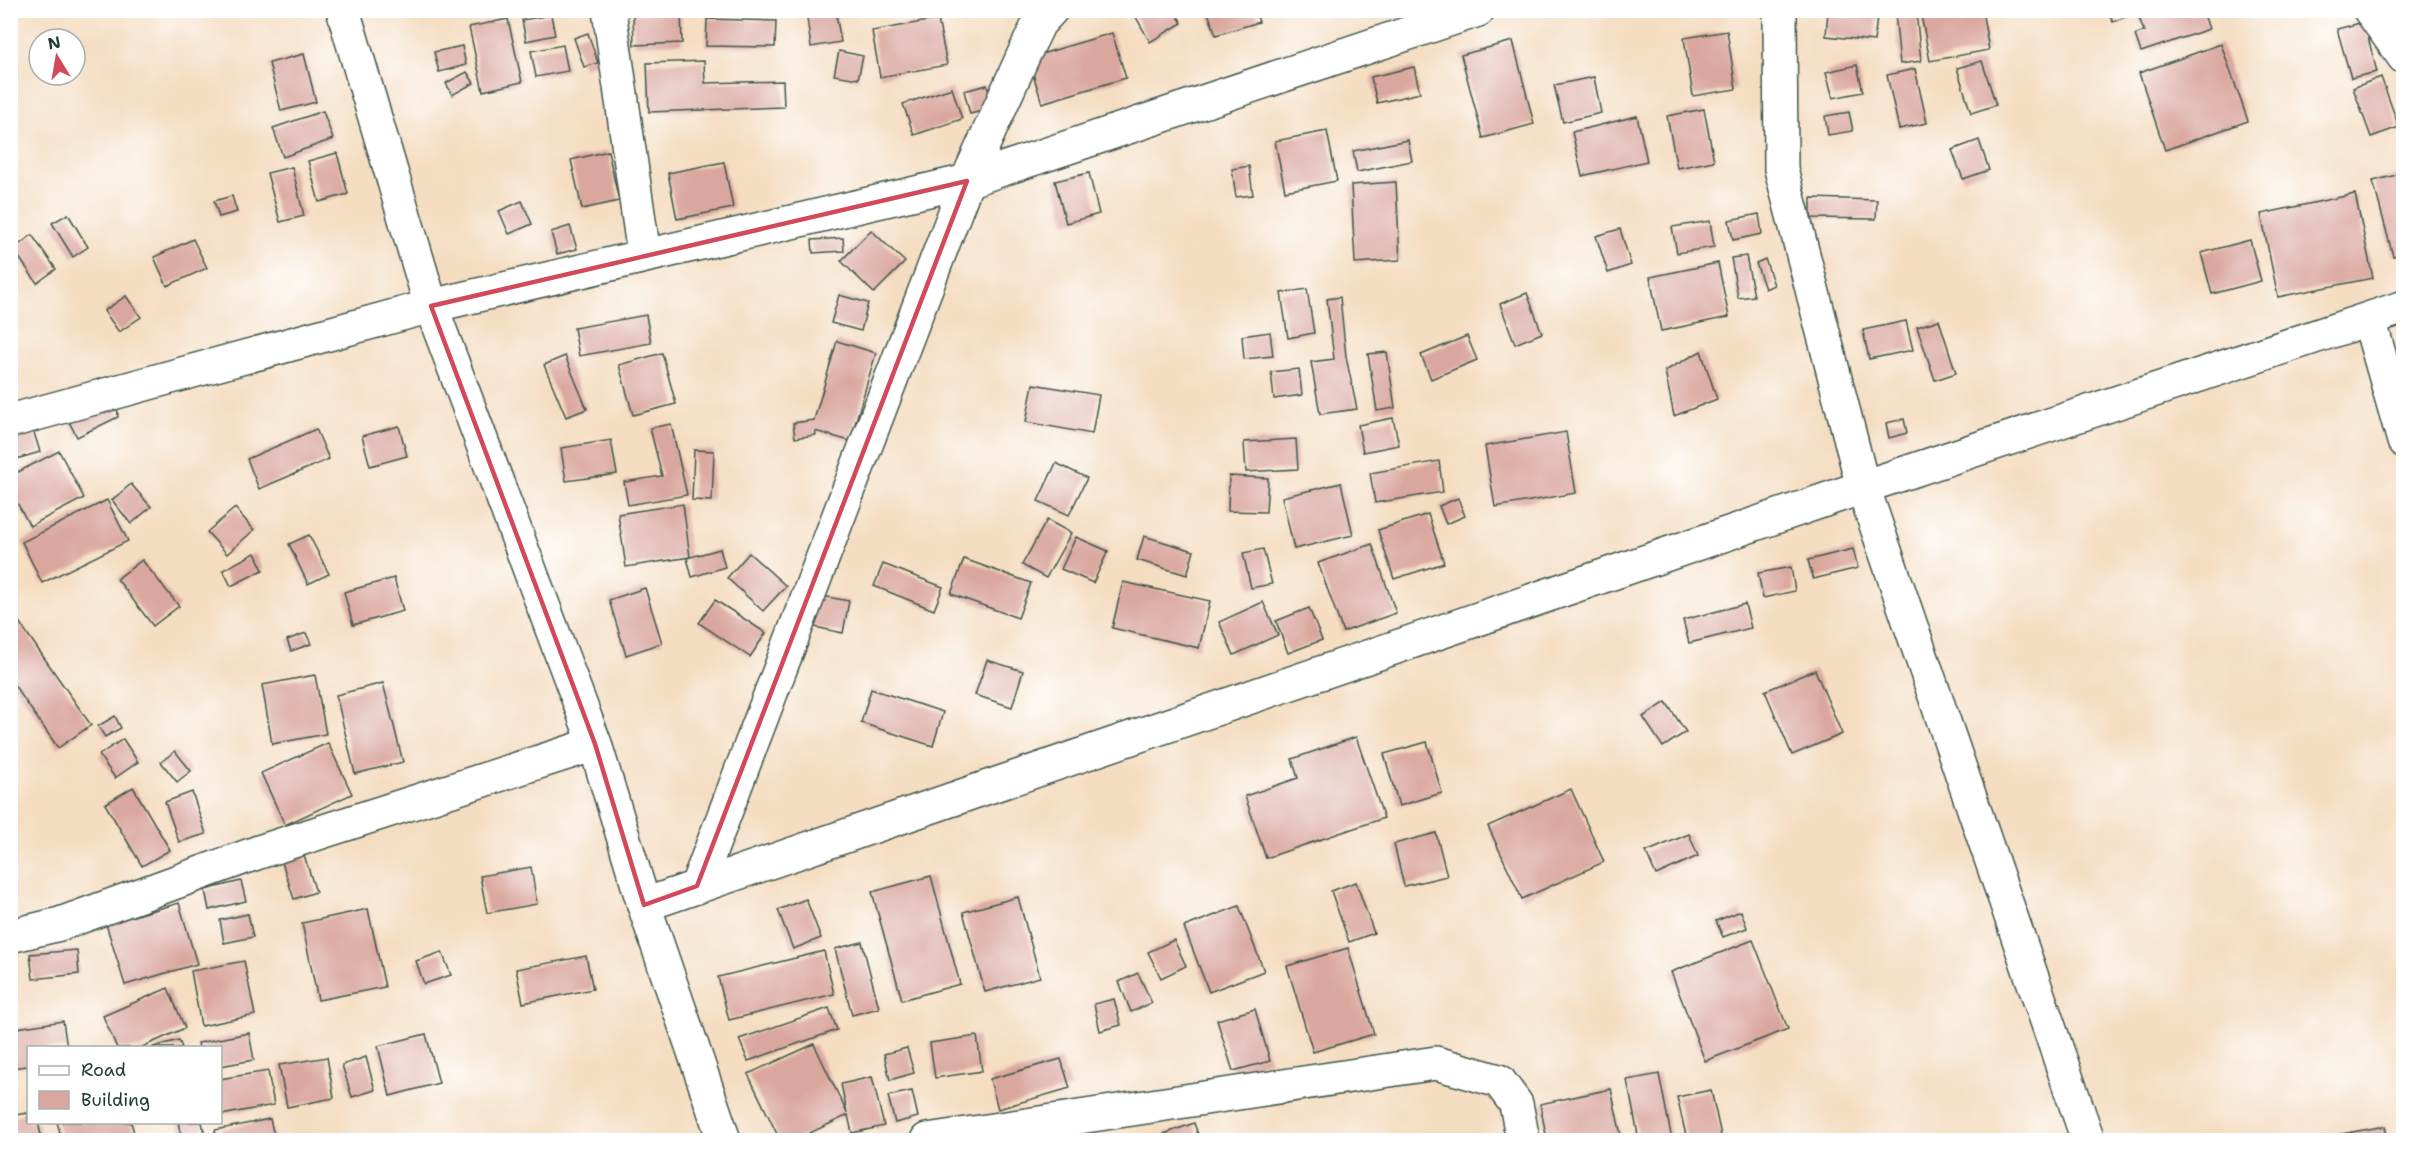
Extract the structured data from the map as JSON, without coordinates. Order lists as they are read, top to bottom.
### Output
{
  "legend": ["Road", "Building"],
  "north": "top"
}
